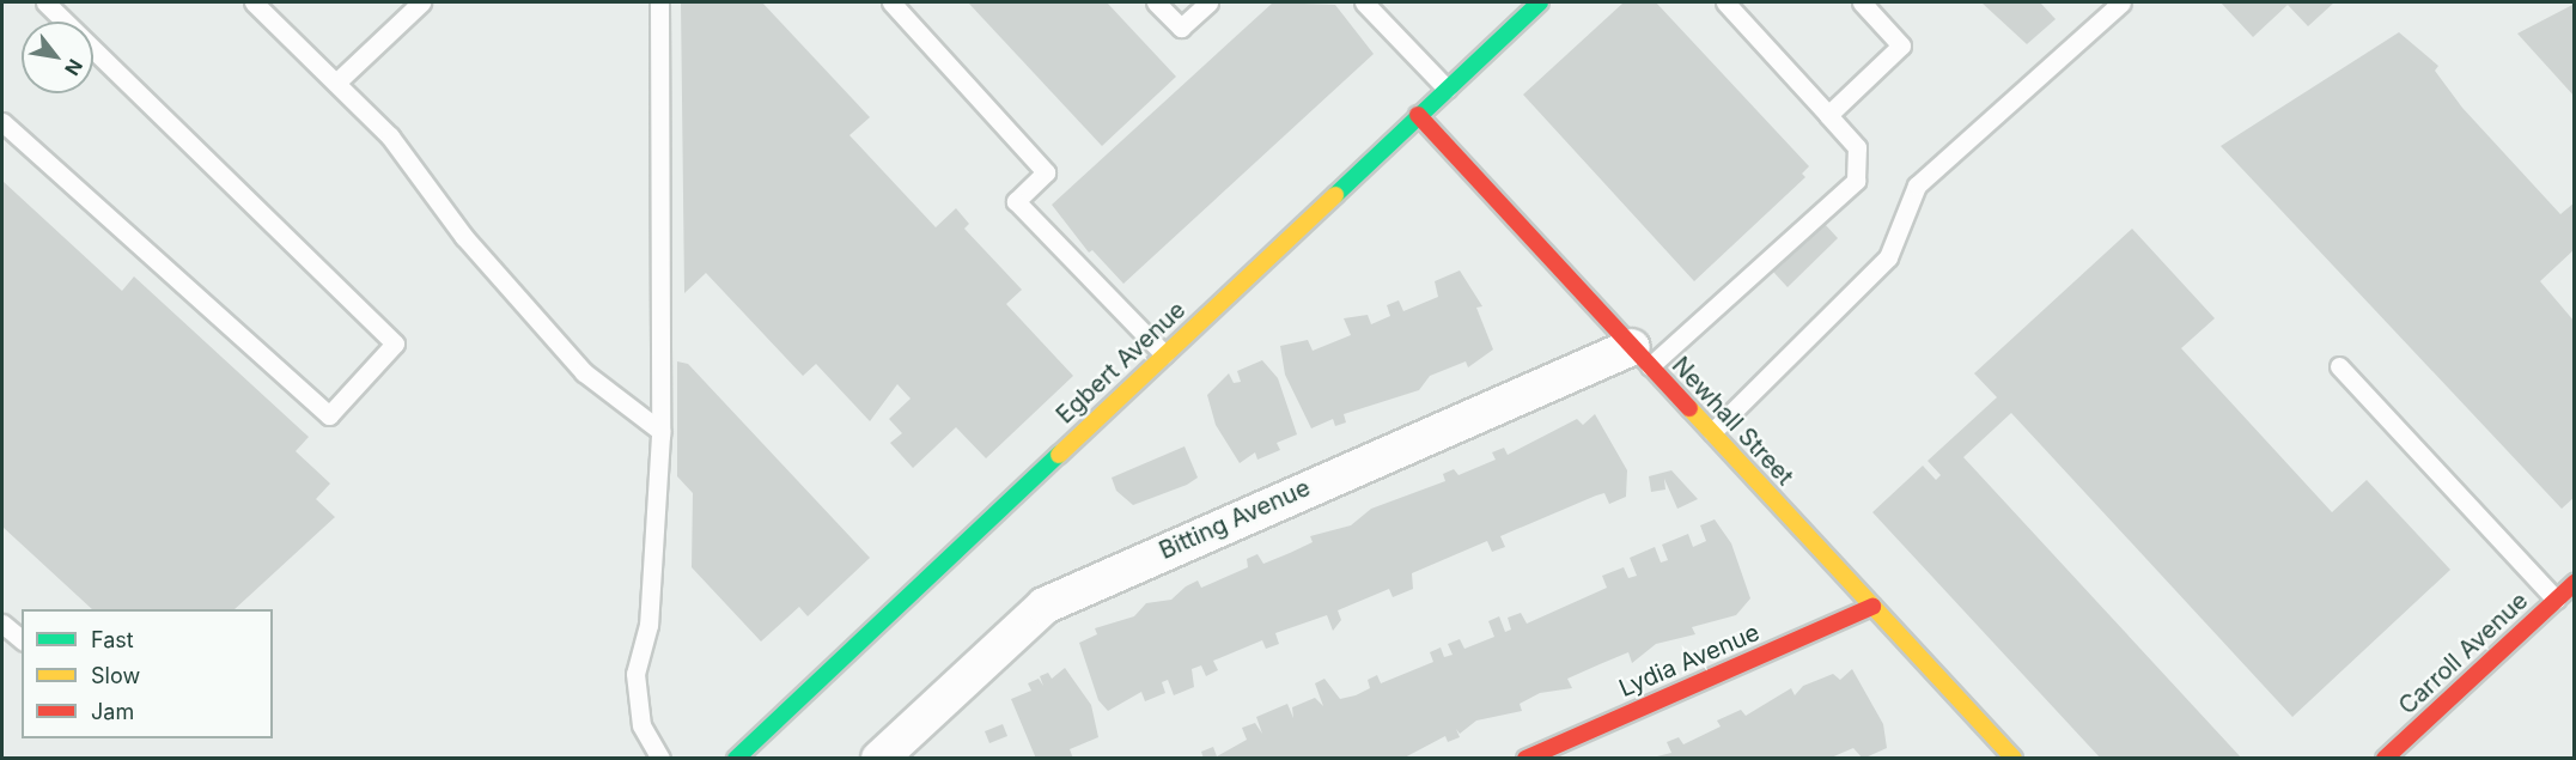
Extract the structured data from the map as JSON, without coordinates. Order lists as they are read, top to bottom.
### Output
{
  "streets": {
    "street": [
      "Egbert Avenue",
      "Newhall Street",
      "Bitting Avenue",
      "Carroll Avenue",
      "Lydia Avenue"
    ]
  },
  "crossings": [
    ["Egbert Avenue", "Newhall Street"],
    ["Newhall Street", "Bitting Avenue"],
    ["Newhall Street", "Lydia Avenue"]
  ],
  "legend": ["Fast", "Slow", "Jam"],
  "north": "bottom right"
}
